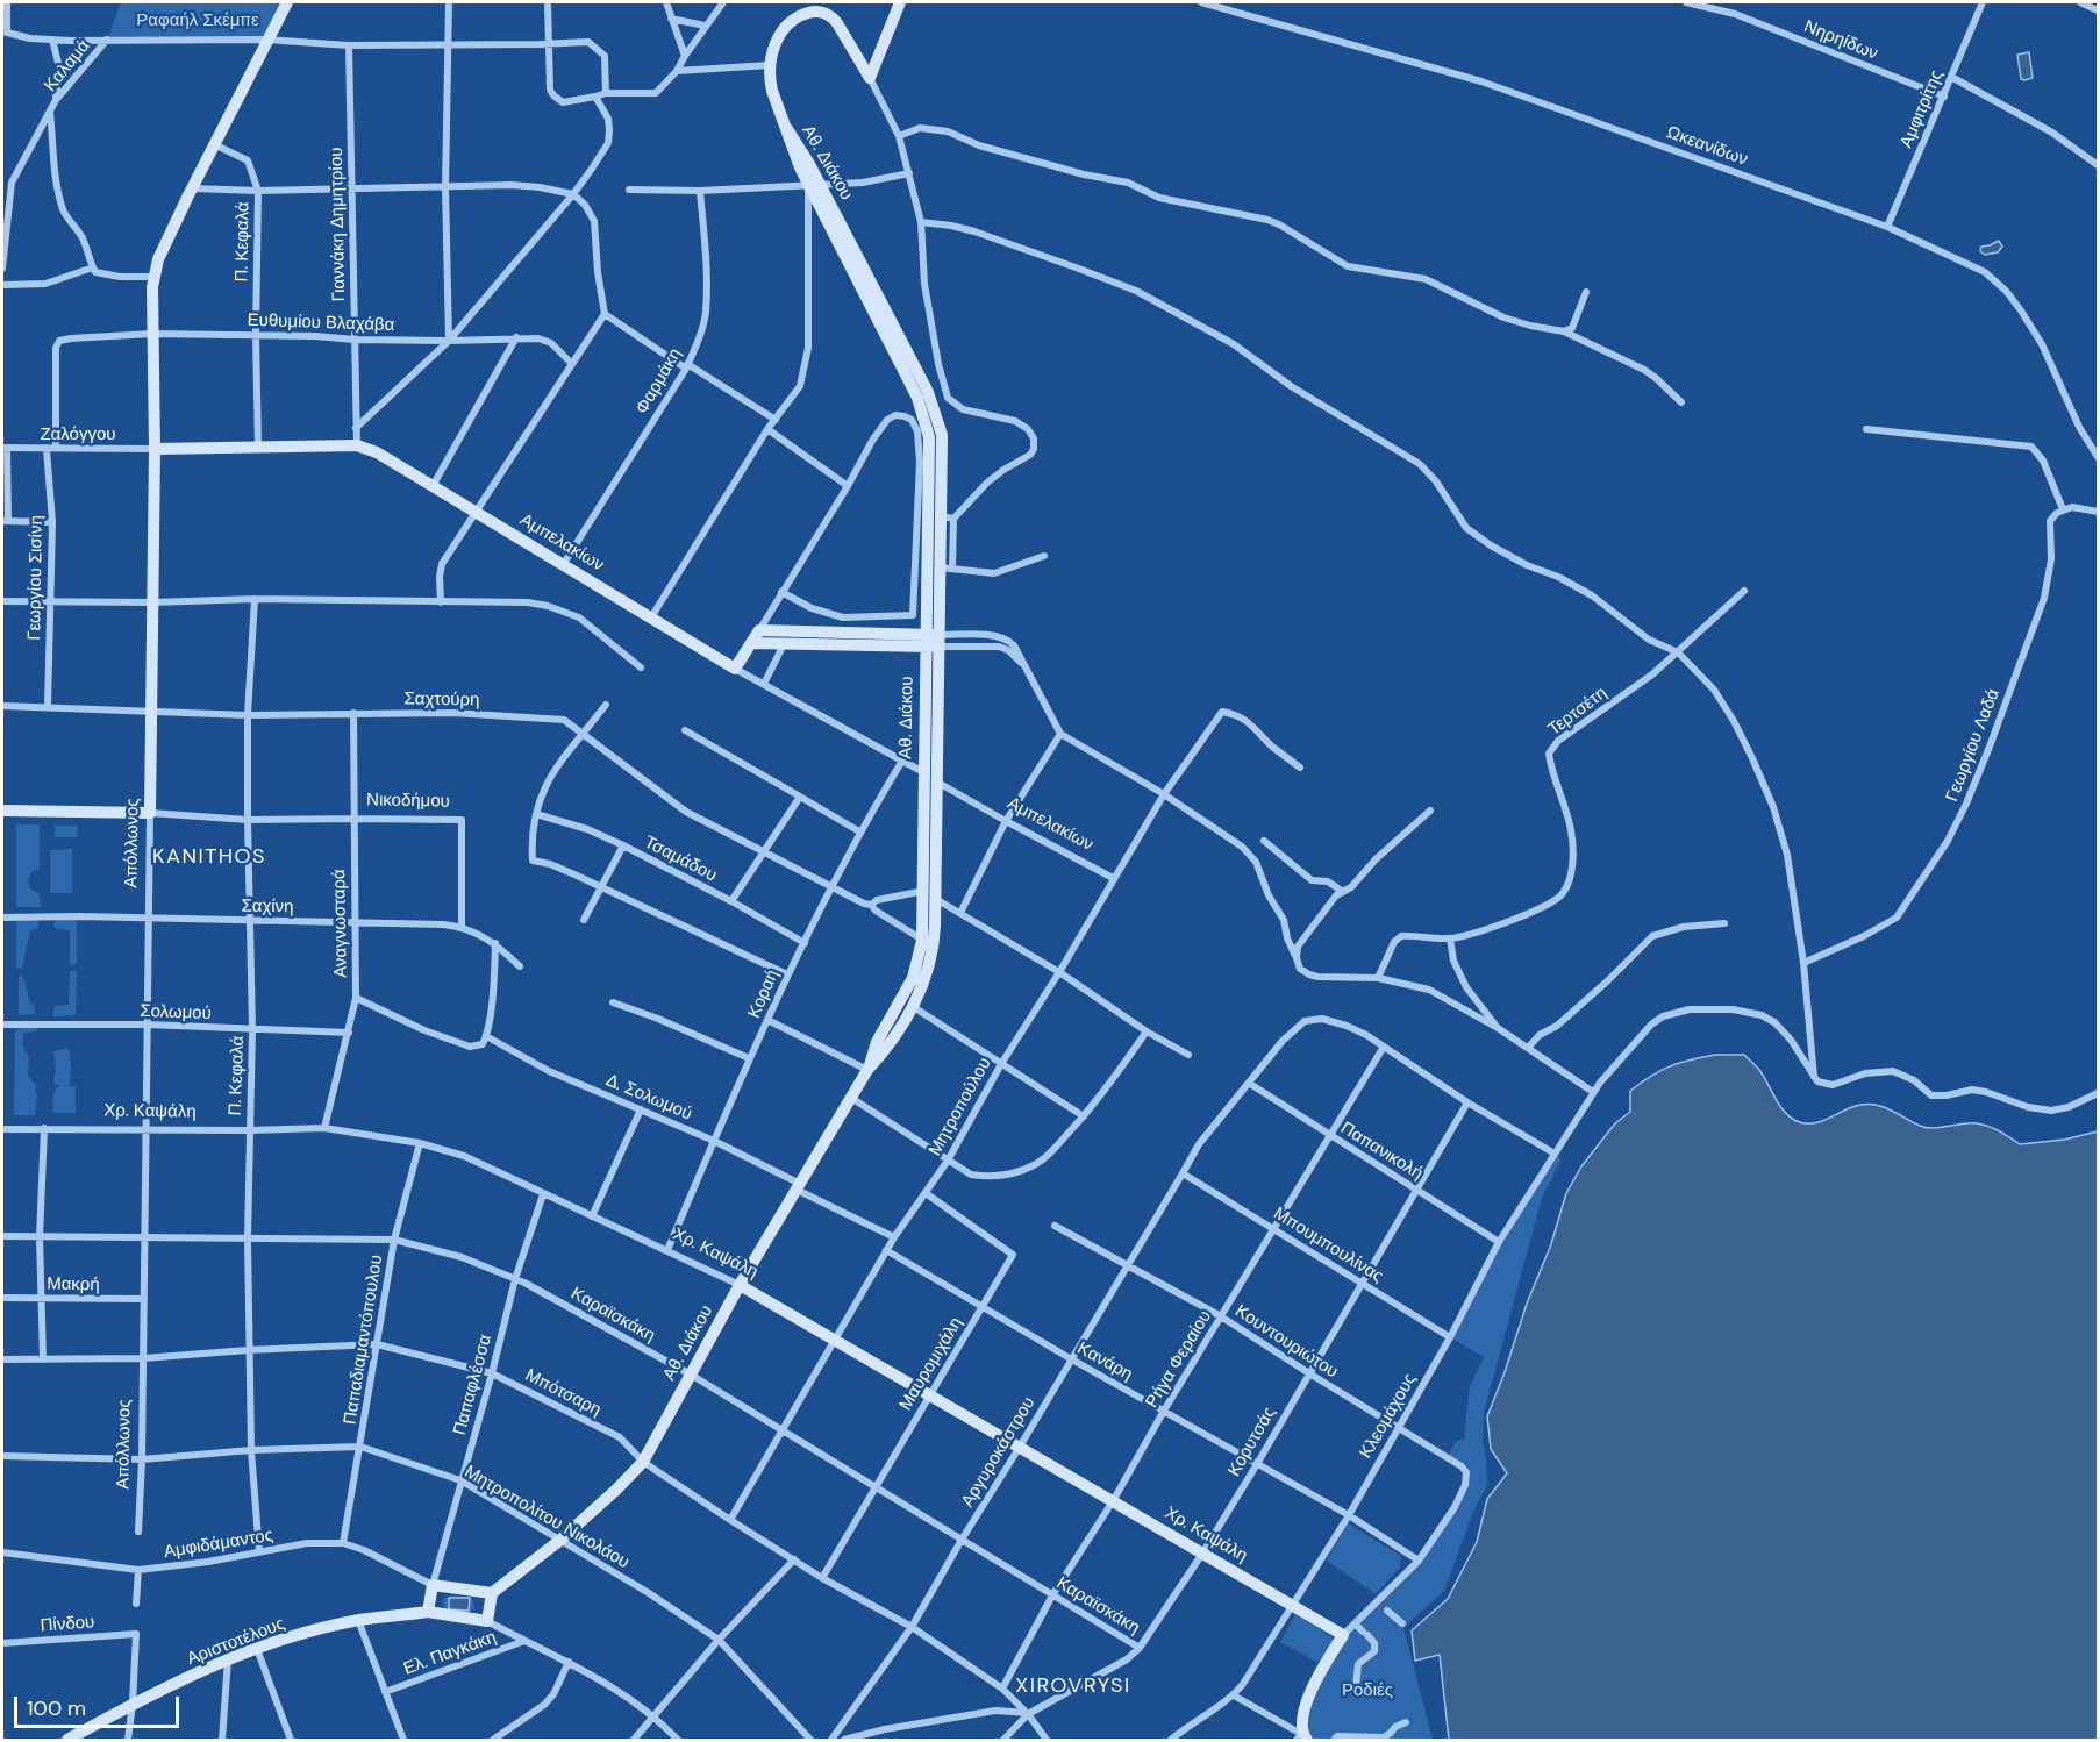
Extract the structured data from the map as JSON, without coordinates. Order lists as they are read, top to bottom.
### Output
{
  "streets": {
    "street": [
      "Νηρηίδων",
      "Καλαμά",
      "Αμφιτρίτης",
      "Ωκεανίδων",
      "Αθ. Διάκου",
      "Γιαννάκη Δημητρίου",
      "Π. Κεφαλά",
      "Ευθυμίου Βλαχάβα",
      "Φαρμάκη",
      "Ζαλόγγου",
      "Αμπελακίων",
      "Γεωργίου Σισίνη",
      "Σαχτούρη",
      "Τερτσέτη",
      "Γεωργίου Λαδά",
      "Νικοδήμου",
      "Απόλλωνος",
      "Τσαμάδου",
      "Σαχίνη",
      "Αναγνωσταρά",
      "Κοραή",
      "Σολωμού",
      "Δ. Σολωμού",
      "Μητροπούλου",
      "Χρ. Καψάλη",
      "Παπανικολή",
      "Μπουμπουλίνας",
      "Μακρή",
      "Καραϊσκάκη",
      "Παπαδιαμαντόπουλου",
      "Κουντουριώτου",
      "Ρήγα Φεραίου",
      "Κανάρη",
      "Μαυρομιχάλη",
      "Παπαφλέσσα",
      "Μπότσαρη",
      "Κλεομάχους",
      "Κορυτσάς",
      "Αργυροκάστρου",
      "Μητροπολίτου Νικολάου",
      "Αμφιδάμαντος",
      "Πίνδου",
      "Αριστοτέλους",
      "Ελ. Παγκάκη"
    ]
  },
  "crossings": [
    ["Νηρηίδων", "Αμφιτρίτης"],
    ["Αμφιτρίτης", "Ωκεανίδων"],
    ["Αθ. Διάκου", "Αμπελακίων"],
    ["Αθ. Διάκου", "Σαχτούρη"],
    ["Αθ. Διάκου", "Δ. Σολωμού"],
    ["Αθ. Διάκου", "Χρ. Καψάλη"],
    ["Αθ. Διάκου", "Καραϊσκάκη"],
    ["Αθ. Διάκου", "Μπότσαρη"],
    ["Αθ. Διάκου", "Μητροπολίτου Νικολάου"],
    ["Γιαννάκη Δημητρίου", "Ευθυμίου Βλαχάβα"],
    ["Γιαννάκη Δημητρίου", "Αμπελακίων"],
    ["Π. Κεφαλά", "Ευθυμίου Βλαχάβα"],
    ["Π. Κεφαλά", "Αμπελακίων"],
    ["Π. Κεφαλά", "Σαχτούρη"],
    ["Π. Κεφαλά", "Απόλλωνος"],
    ["Π. Κεφαλά", "Σαχίνη"],
    ["Π. Κεφαλά", "Σολωμού"],
    ["Π. Κεφαλά", "Χρ. Καψάλη"],
    ["Π. Κεφαλά", "Καραϊσκάκη"],
    ["Π. Κεφαλά", "Μπότσαρη"],
    ["Π. Κεφαλά", "Μητροπολίτου Νικολάου"],
    ["Π. Κεφαλά", "Αμφιδάμαντος"],
    ["Ευθυμίου Βλαχάβα", "Ζαλόγγου"],
    ["Ευθυμίου Βλαχάβα", "Απόλλωνος"],
    ["Φαρμάκη", "Αμπελακίων"],
    ["Ζαλόγγου", "Αμπελακίων"],
    ["Ζαλόγγου", "Γεωργίου Σισίνη"],
    ["Ζαλόγγου", "Απόλλωνος"],
    ["Αμπελακίων", "Απόλλωνος"],
    ["Αμπελακίων", "Κοραή"],
    ["Αμπελακίων", "Μητροπούλου"],
    ["Γεωργίου Σισίνη", "Σαχτούρη"],
    ["Σαχτούρη", "Απόλλωνος"],
    ["Σαχτούρη", "Αναγνωσταρά"],
    ["Σαχτούρη", "Κοραή"],
    ["Νικοδήμου", "Σαχίνη"],
    ["Νικοδήμου", "Αναγνωσταρά"],
    ["Απόλλωνος", "Σαχίνη"],
    ["Απόλλωνος", "Σολωμού"],
    ["Απόλλωνος", "Χρ. Καψάλη"],
    ["Απόλλωνος", "Μακρή"],
    ["Απόλλωνος", "Καραϊσκάκη"],
    ["Απόλλωνος", "Μπότσαρη"],
    ["Απόλλωνος", "Μητροπολίτου Νικολάου"],
    ["Τσαμάδου", "Κοραή"],
    ["Σαχίνη", "Αναγνωσταρά"],
    ["Αναγνωσταρά", "Σολωμού"],
    ["Αναγνωσταρά", "Δ. Σολωμού"],
    ["Αναγνωσταρά", "Χρ. Καψάλη"],
    ["Κοραή", "Δ. Σολωμού"],
    ["Κοραή", "Χρ. Καψάλη"],
    ["Μητροπούλου", "Χρ. Καψάλη"],
    ["Μητροπούλου", "Καραϊσκάκη"],
    ["Μητροπούλου", "Κανάρη"],
    ["Μητροπούλου", "Μαυρομιχάλη"],
    ["Μητροπούλου", "Μπότσαρη"],
    ["Χρ. Καψάλη", "Παπαδιαμαντόπουλου"],
    ["Χρ. Καψάλη", "Ρήγα Φεραίου"],
    ["Χρ. Καψάλη", "Μαυρομιχάλη"],
    ["Χρ. Καψάλη", "Παπαφλέσσα"],
    ["Χρ. Καψάλη", "Κλεομάχους"],
    ["Χρ. Καψάλη", "Κορυτσάς"],
    ["Χρ. Καψάλη", "Αργυροκάστρου"],
    ["Παπανικολή", "Ρήγα Φεραίου"],
    ["Παπανικολή", "Κλεομάχους"],
    ["Παπανικολή", "Κορυτσάς"],
    ["Παπανικολή", "Αργυροκάστρου"],
    ["Μπουμπουλίνας", "Ρήγα Φεραίου"],
    ["Μπουμπουλίνας", "Κλεομάχους"],
    ["Μπουμπουλίνας", "Κορυτσάς"],
    ["Μπουμπουλίνας", "Αργυροκάστρου"],
    ["Καραϊσκάκη", "Παπαδιαμαντόπουλου"],
    ["Καραϊσκάκη", "Ρήγα Φεραίου"],
    ["Καραϊσκάκη", "Μαυρομιχάλη"],
    ["Καραϊσκάκη", "Παπαφλέσσα"],
    ["Καραϊσκάκη", "Κορυτσάς"],
    ["Καραϊσκάκη", "Αργυροκάστρου"],
    ["Παπαδιαμαντόπουλου", "Μπότσαρη"],
    ["Παπαδιαμαντόπουλου", "Μητροπολίτου Νικολάου"],
    ["Παπαδιαμαντόπουλου", "Αμφιδάμαντος"],
    ["Κουντουριώτου", "Ρήγα Φεραίου"],
    ["Κουντουριώτου", "Κανάρη"],
    ["Κουντουριώτου", "Κλεομάχους"],
    ["Κουντουριώτου", "Κορυτσάς"],
    ["Κουντουριώτου", "Αργυροκάστρου"],
    ["Ρήγα Φεραίου", "Κανάρη"],
    ["Ρήγα Φεραίου", "Μπότσαρη"],
    ["Ρήγα Φεραίου", "Αργυροκάστρου"],
    ["Κανάρη", "Μαυρομιχάλη"],
    ["Κανάρη", "Κλεομάχους"],
    ["Κανάρη", "Κορυτσάς"],
    ["Κανάρη", "Αργυροκάστρου"],
    ["Μαυρομιχάλη", "Μπότσαρη"],
    ["Παπαφλέσσα", "Μπότσαρη"],
    ["Παπαφλέσσα", "Μητροπολίτου Νικολάου"],
    ["Παπαφλέσσα", "Αμφιδάμαντος"],
    ["Μπότσαρη", "Κορυτσάς"],
    ["Μπότσαρη", "Αργυροκάστρου"],
    ["Πίνδου", "Αριστοτέλους"]
  ],
  "districts": ["KANITHOS", "XIROVRYSI"],
  "parks": ["Ραφαήλ Σκέμπε", "Ροδιές"],
  "scale_bar": "100 m"
}
